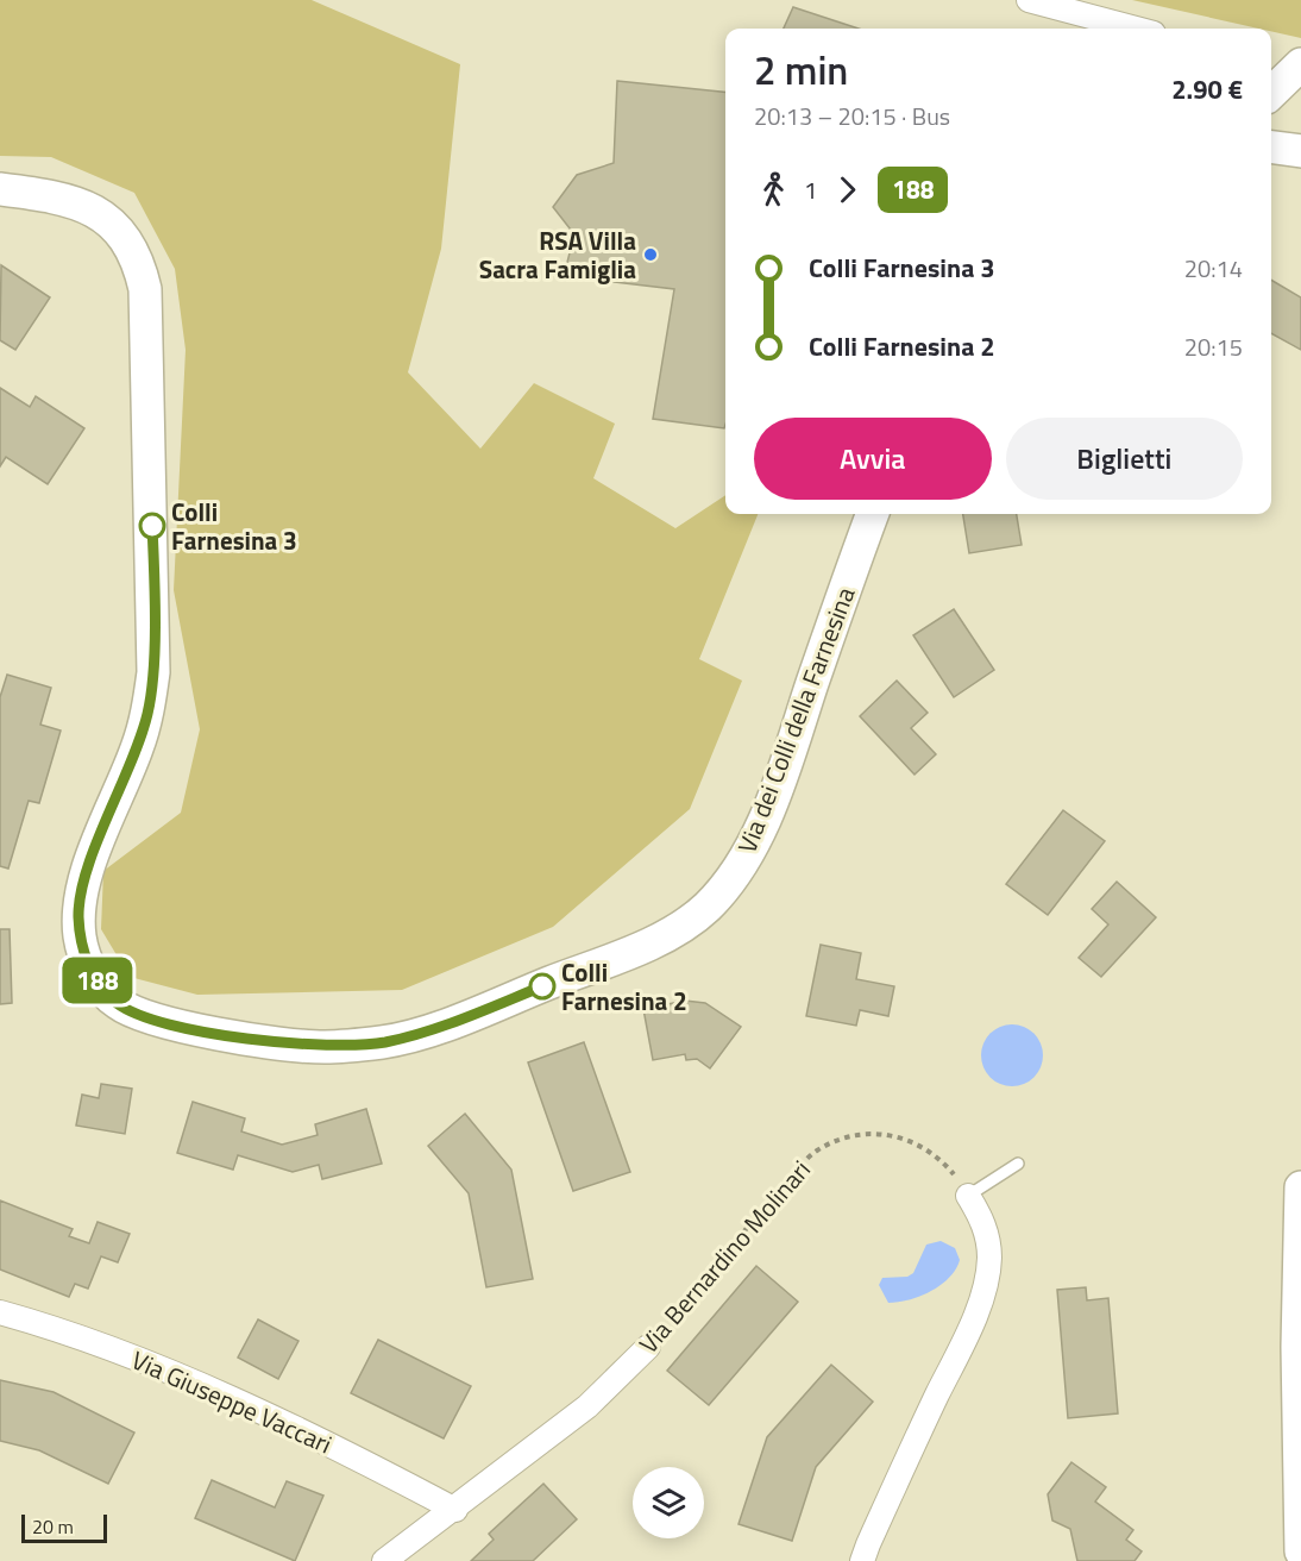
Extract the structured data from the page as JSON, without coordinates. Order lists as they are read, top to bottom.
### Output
{
  "streets": {
    "street": ["Via dei Colli della Farnesina", "Via Bernardino Molinari", "Via Giuseppe Vaccari"]
  },
  "crossings": [
    ["Via Bernardino Molinari", "Via Giuseppe Vaccari"]
  ],
  "places": ["RSA Villa Sacra Famiglia", "Colli Farnesina 3", "Colli Farnesina 2"],
  "lines": ["bus line 188"],
  "scale_bar": "20 m",
  "page": {
    "on_map": "188",
    "heading": ["2 min", "20:13 – 20:15 · Bus", "2.90 €"],
    "legs": ["1", "188"],
    "list": [
      {
        "name": "Colli Farnesina 3",
        "value": "20:14"
      },
      {
        "name": "Colli Farnesina 2",
        "value": "20:15"
      }
    ],
    "buttons": ["Avvia", "Biglietti"],
    "scale": "20 m"
  }
}
